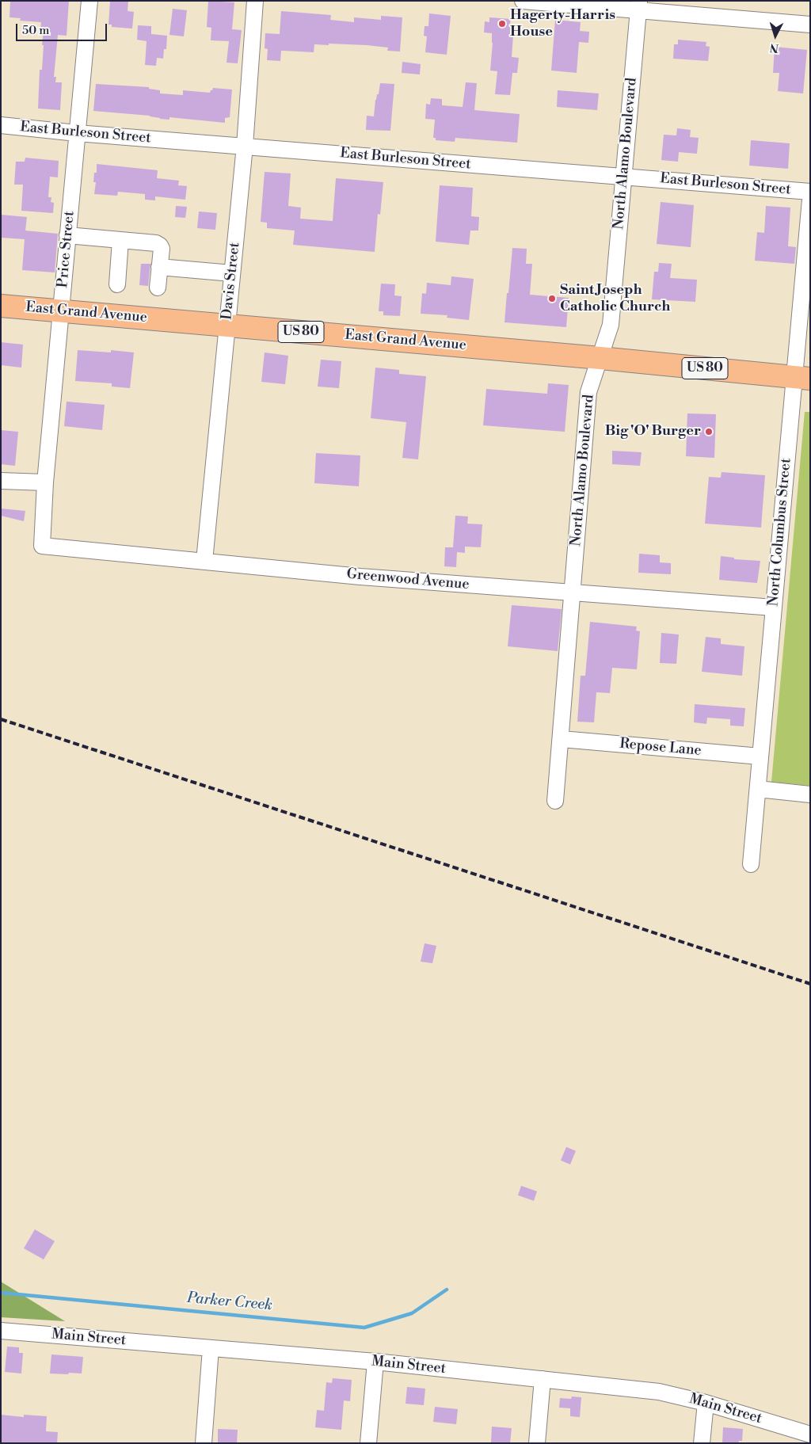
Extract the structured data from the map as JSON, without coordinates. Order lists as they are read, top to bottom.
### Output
{
  "streets": {
    "highway": ["East Grand Avenue", "US 80"],
    "street": [
      "East Burleson Street",
      "North Alamo Boulevard",
      "Price Street",
      "Davis Street",
      "North Columbus Street",
      "Greenwood Avenue",
      "Repose Lane",
      "Main Street"
    ]
  },
  "crossings": [
    ["East Burleson Street", "North Alamo Boulevard"],
    ["East Burleson Street", "Price Street"],
    ["East Burleson Street", "Davis Street"],
    ["North Alamo Boulevard", "East Grand Avenue"],
    ["North Alamo Boulevard", "Greenwood Avenue"],
    ["North Alamo Boulevard", "Repose Lane"],
    ["Price Street", "East Grand Avenue"],
    ["Price Street", "Greenwood Avenue"],
    ["Davis Street", "East Grand Avenue"],
    ["Davis Street", "Greenwood Avenue"],
    ["East Grand Avenue", "North Columbus Street"],
    ["North Columbus Street", "Greenwood Avenue"],
    ["North Columbus Street", "Repose Lane"]
  ],
  "water": ["Parker Creek"],
  "places": ["Hagerty-Harris House", "Saint Joseph Catholic Church", "Big 'O' Burger"],
  "scale_bar": "50 m",
  "north": "bottom"
}
